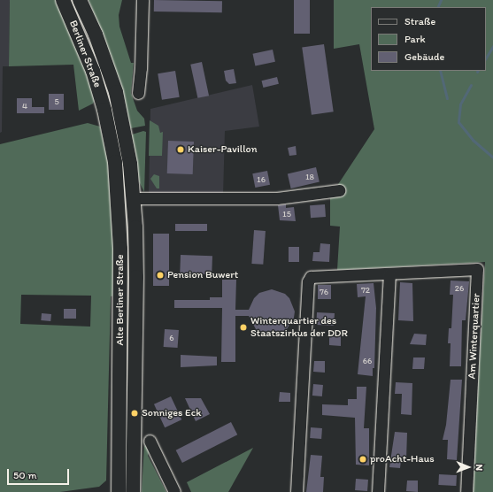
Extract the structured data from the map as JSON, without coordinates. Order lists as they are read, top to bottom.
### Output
{
  "streets": {
    "main road": ["Berliner Straße", "Alte Berliner Straße"],
    "street": ["Am Winterquartier"]
  },
  "crossings": [
    ["Berliner Straße", "Alte Berliner Straße"]
  ],
  "places": [
    "Kaiser-Pavillon",
    "Pension Buwert",
    "Winterquartier des Staatszirkus der DDR",
    "Sonniges Eck",
    "proAcht-Haus"
  ],
  "house_numbers": [
    "5",
    "4",
    "18",
    "16",
    "15",
    "26",
    "72",
    "76",
    "6",
    "66"
  ],
  "legend": ["Straße", "Park", "Gebäude"],
  "scale_bar": "50 m",
  "north": "right"
}
